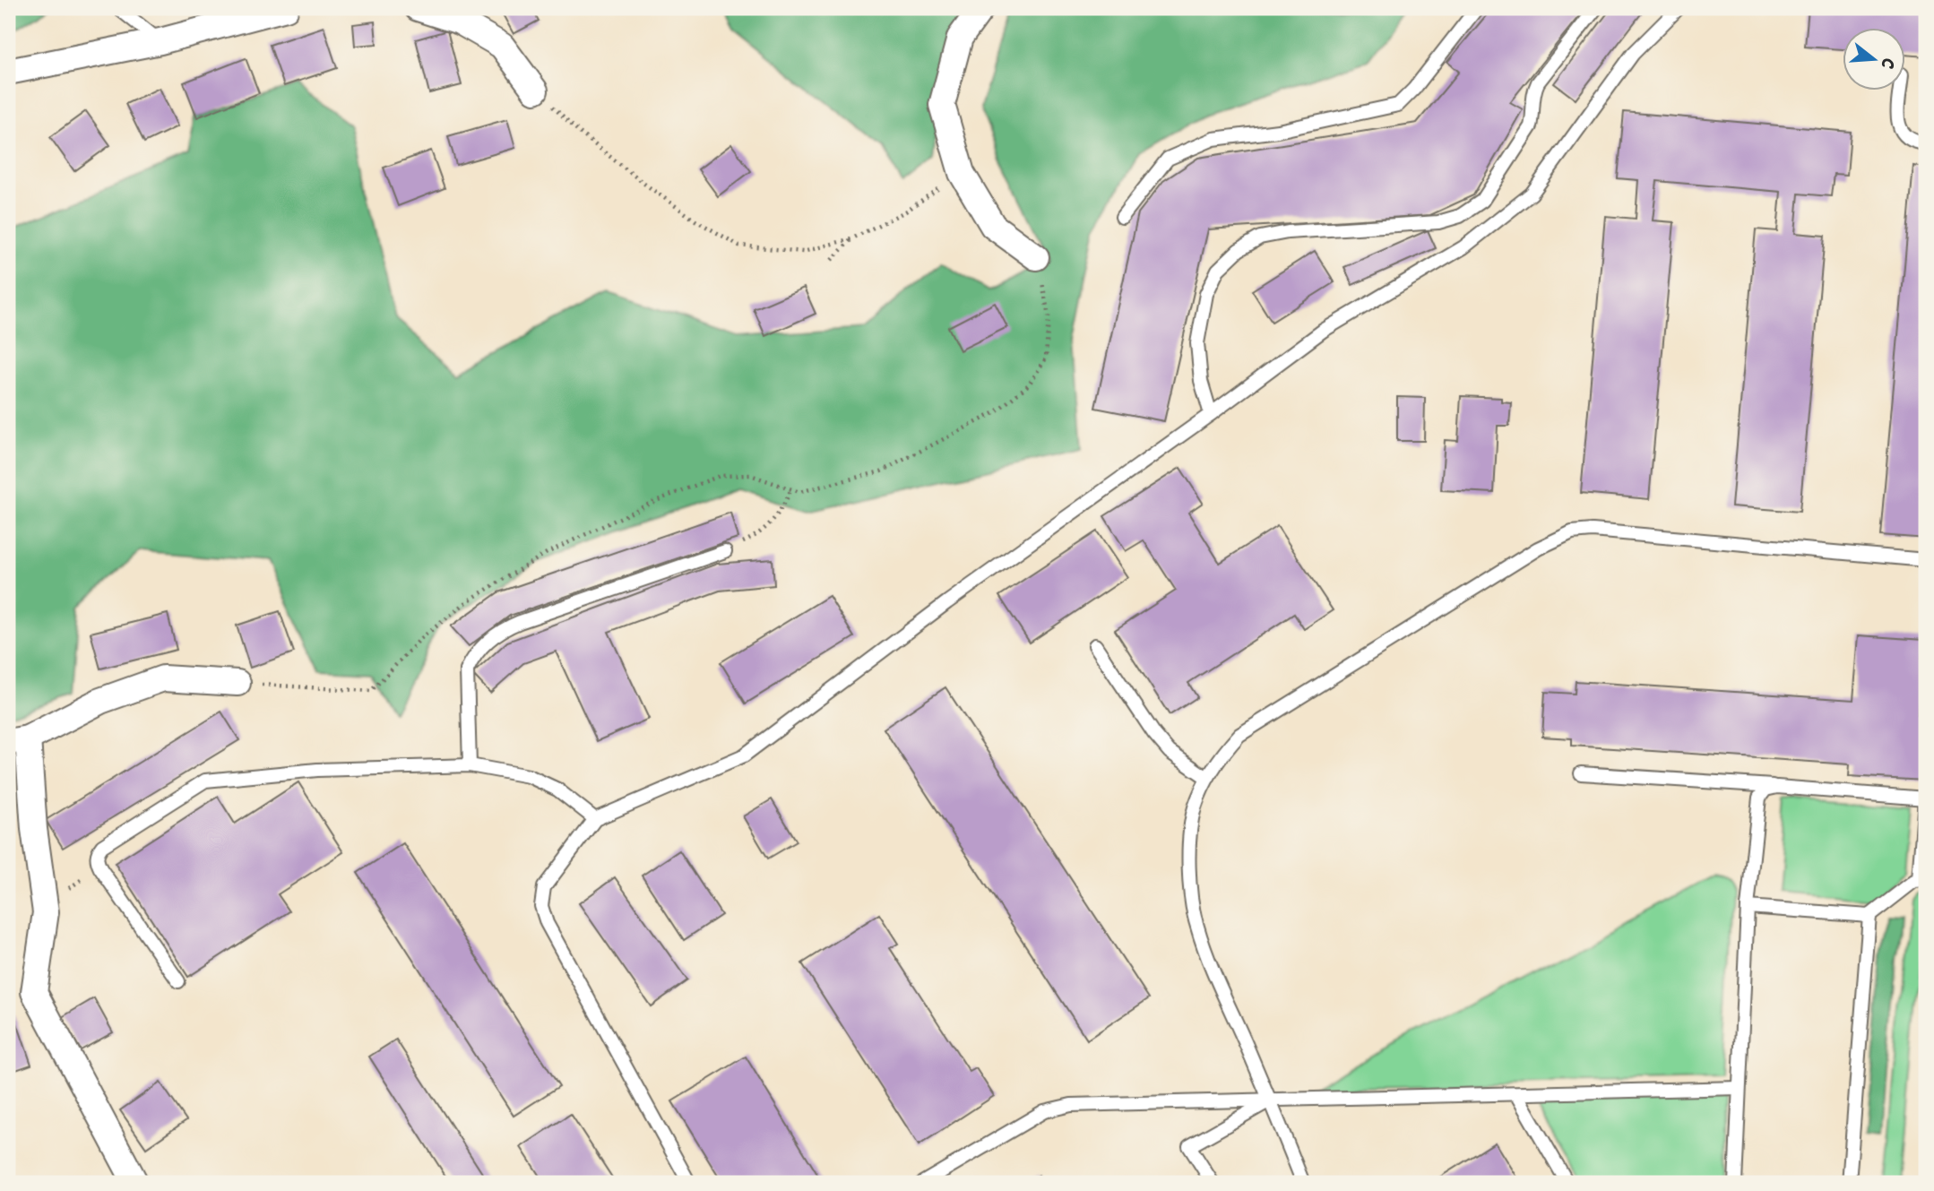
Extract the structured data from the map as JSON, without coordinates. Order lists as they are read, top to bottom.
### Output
{
  "north": "right"
}
